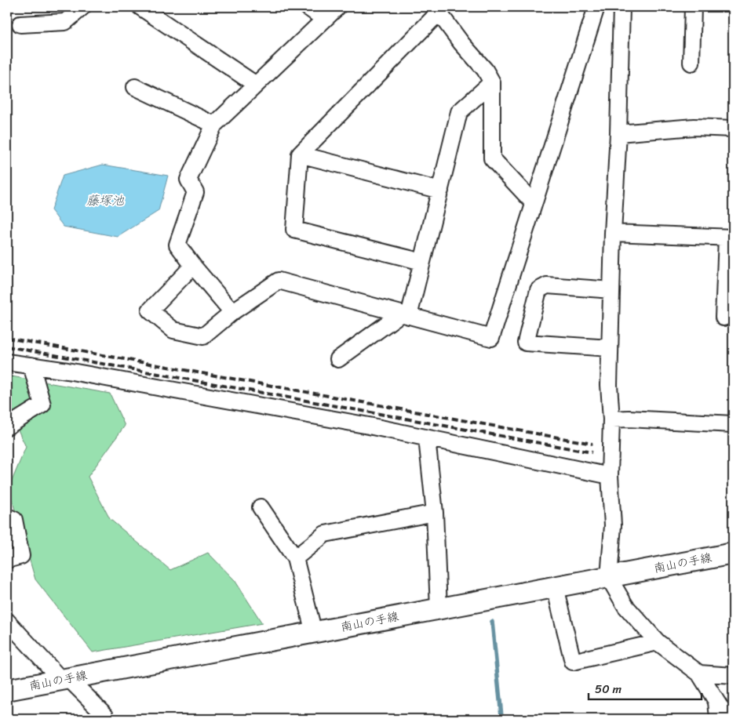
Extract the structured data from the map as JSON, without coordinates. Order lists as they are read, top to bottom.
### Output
{
  "streets": {
    "street": ["南山の手線"]
  },
  "water": ["藤塚池"],
  "scale_bar": "50 m"
}
